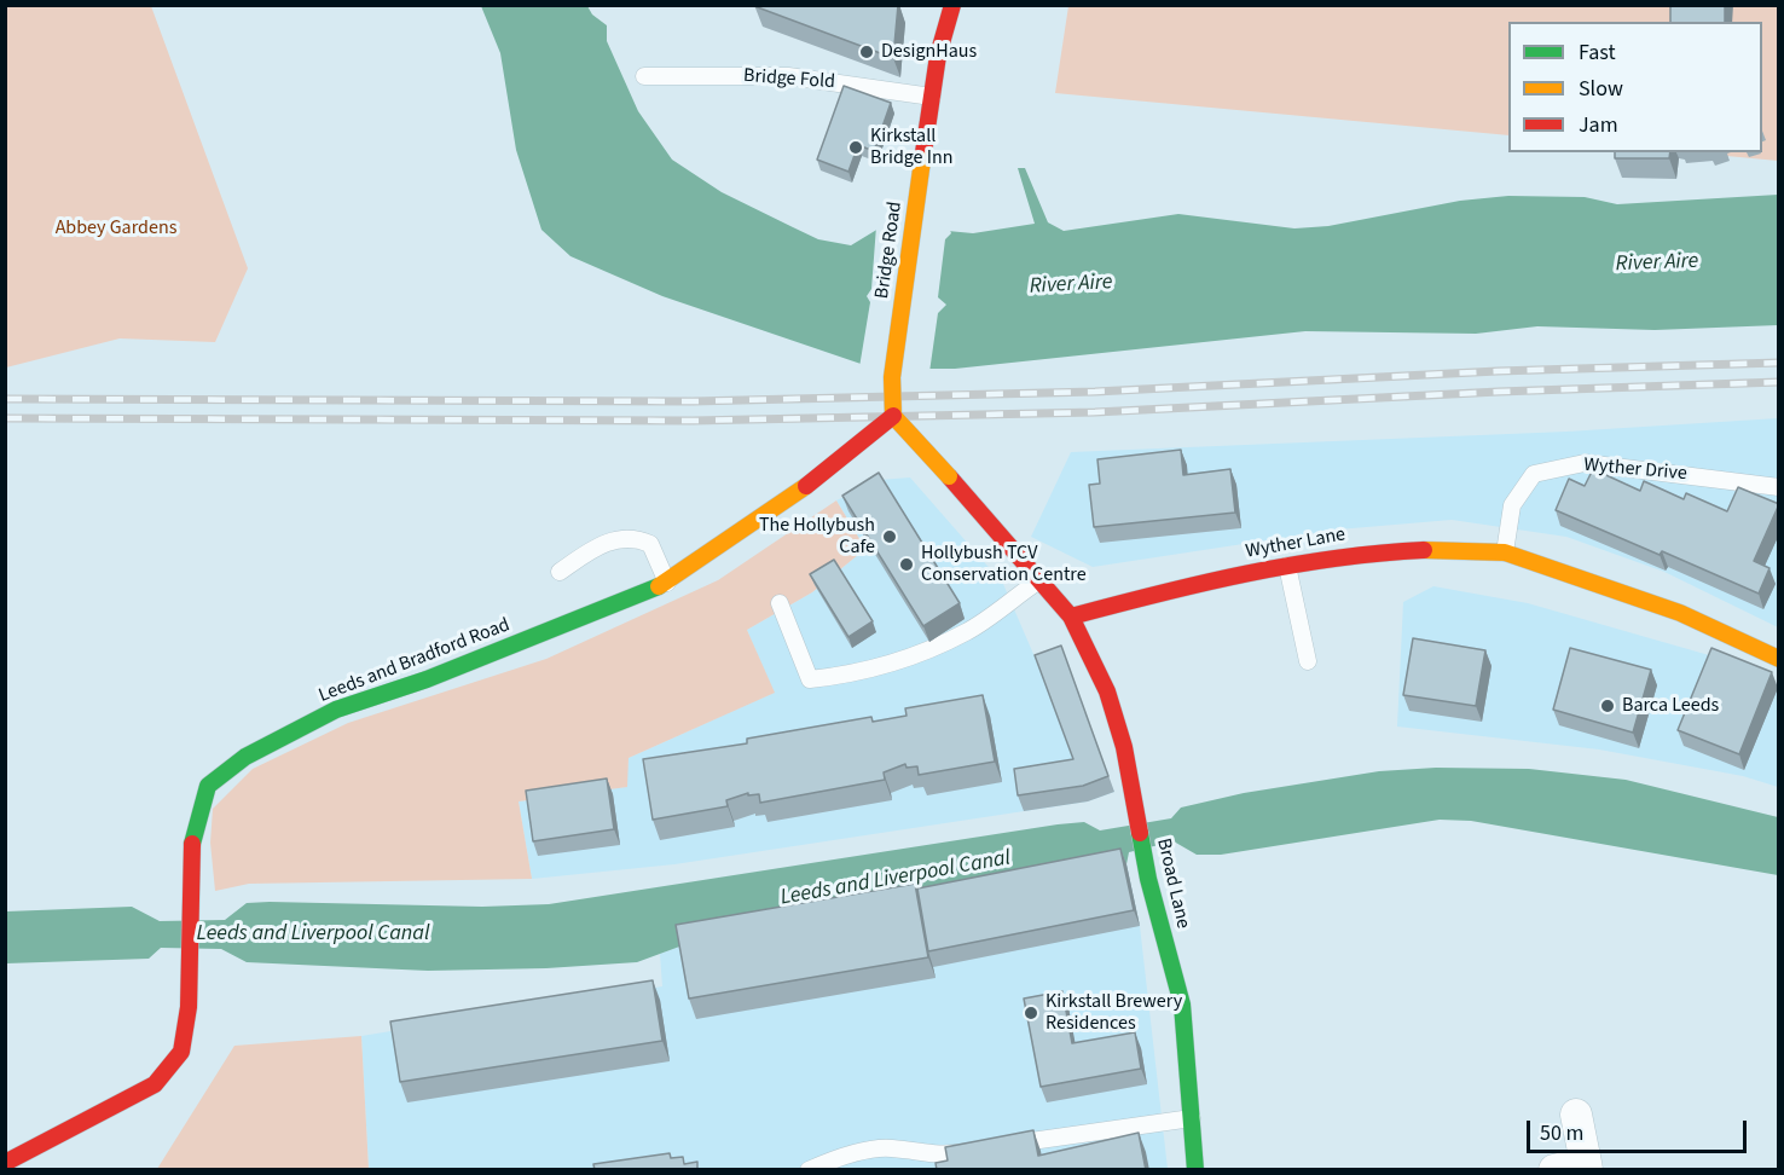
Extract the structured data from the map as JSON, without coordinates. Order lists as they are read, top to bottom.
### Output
{
  "streets": {
    "main road": [
      "Bridge Road",
      "Wyther Lane",
      "Leeds and Bradford Road",
      "Broad Lane"
    ],
    "lane": ["Bridge Fold", "Wyther Drive"]
  },
  "crossings": [
    ["Bridge Fold", "Bridge Road"],
    ["Bridge Road", "Leeds and Bradford Road"],
    ["Wyther Drive", "Wyther Lane"],
    ["Wyther Lane", "Broad Lane"]
  ],
  "water": ["River Aire", "Leeds and Liverpool Canal"],
  "parks": ["Abbey Gardens"],
  "places": [
    "DesignHaus",
    "Kirkstall Bridge Inn",
    "The Hollybush Cafe",
    "Hollybush TCV Conservation Centre",
    "Barca Leeds",
    "Kirkstall Brewery Residences"
  ],
  "legend": ["Fast", "Slow", "Jam"],
  "scale_bar": "50 m"
}
